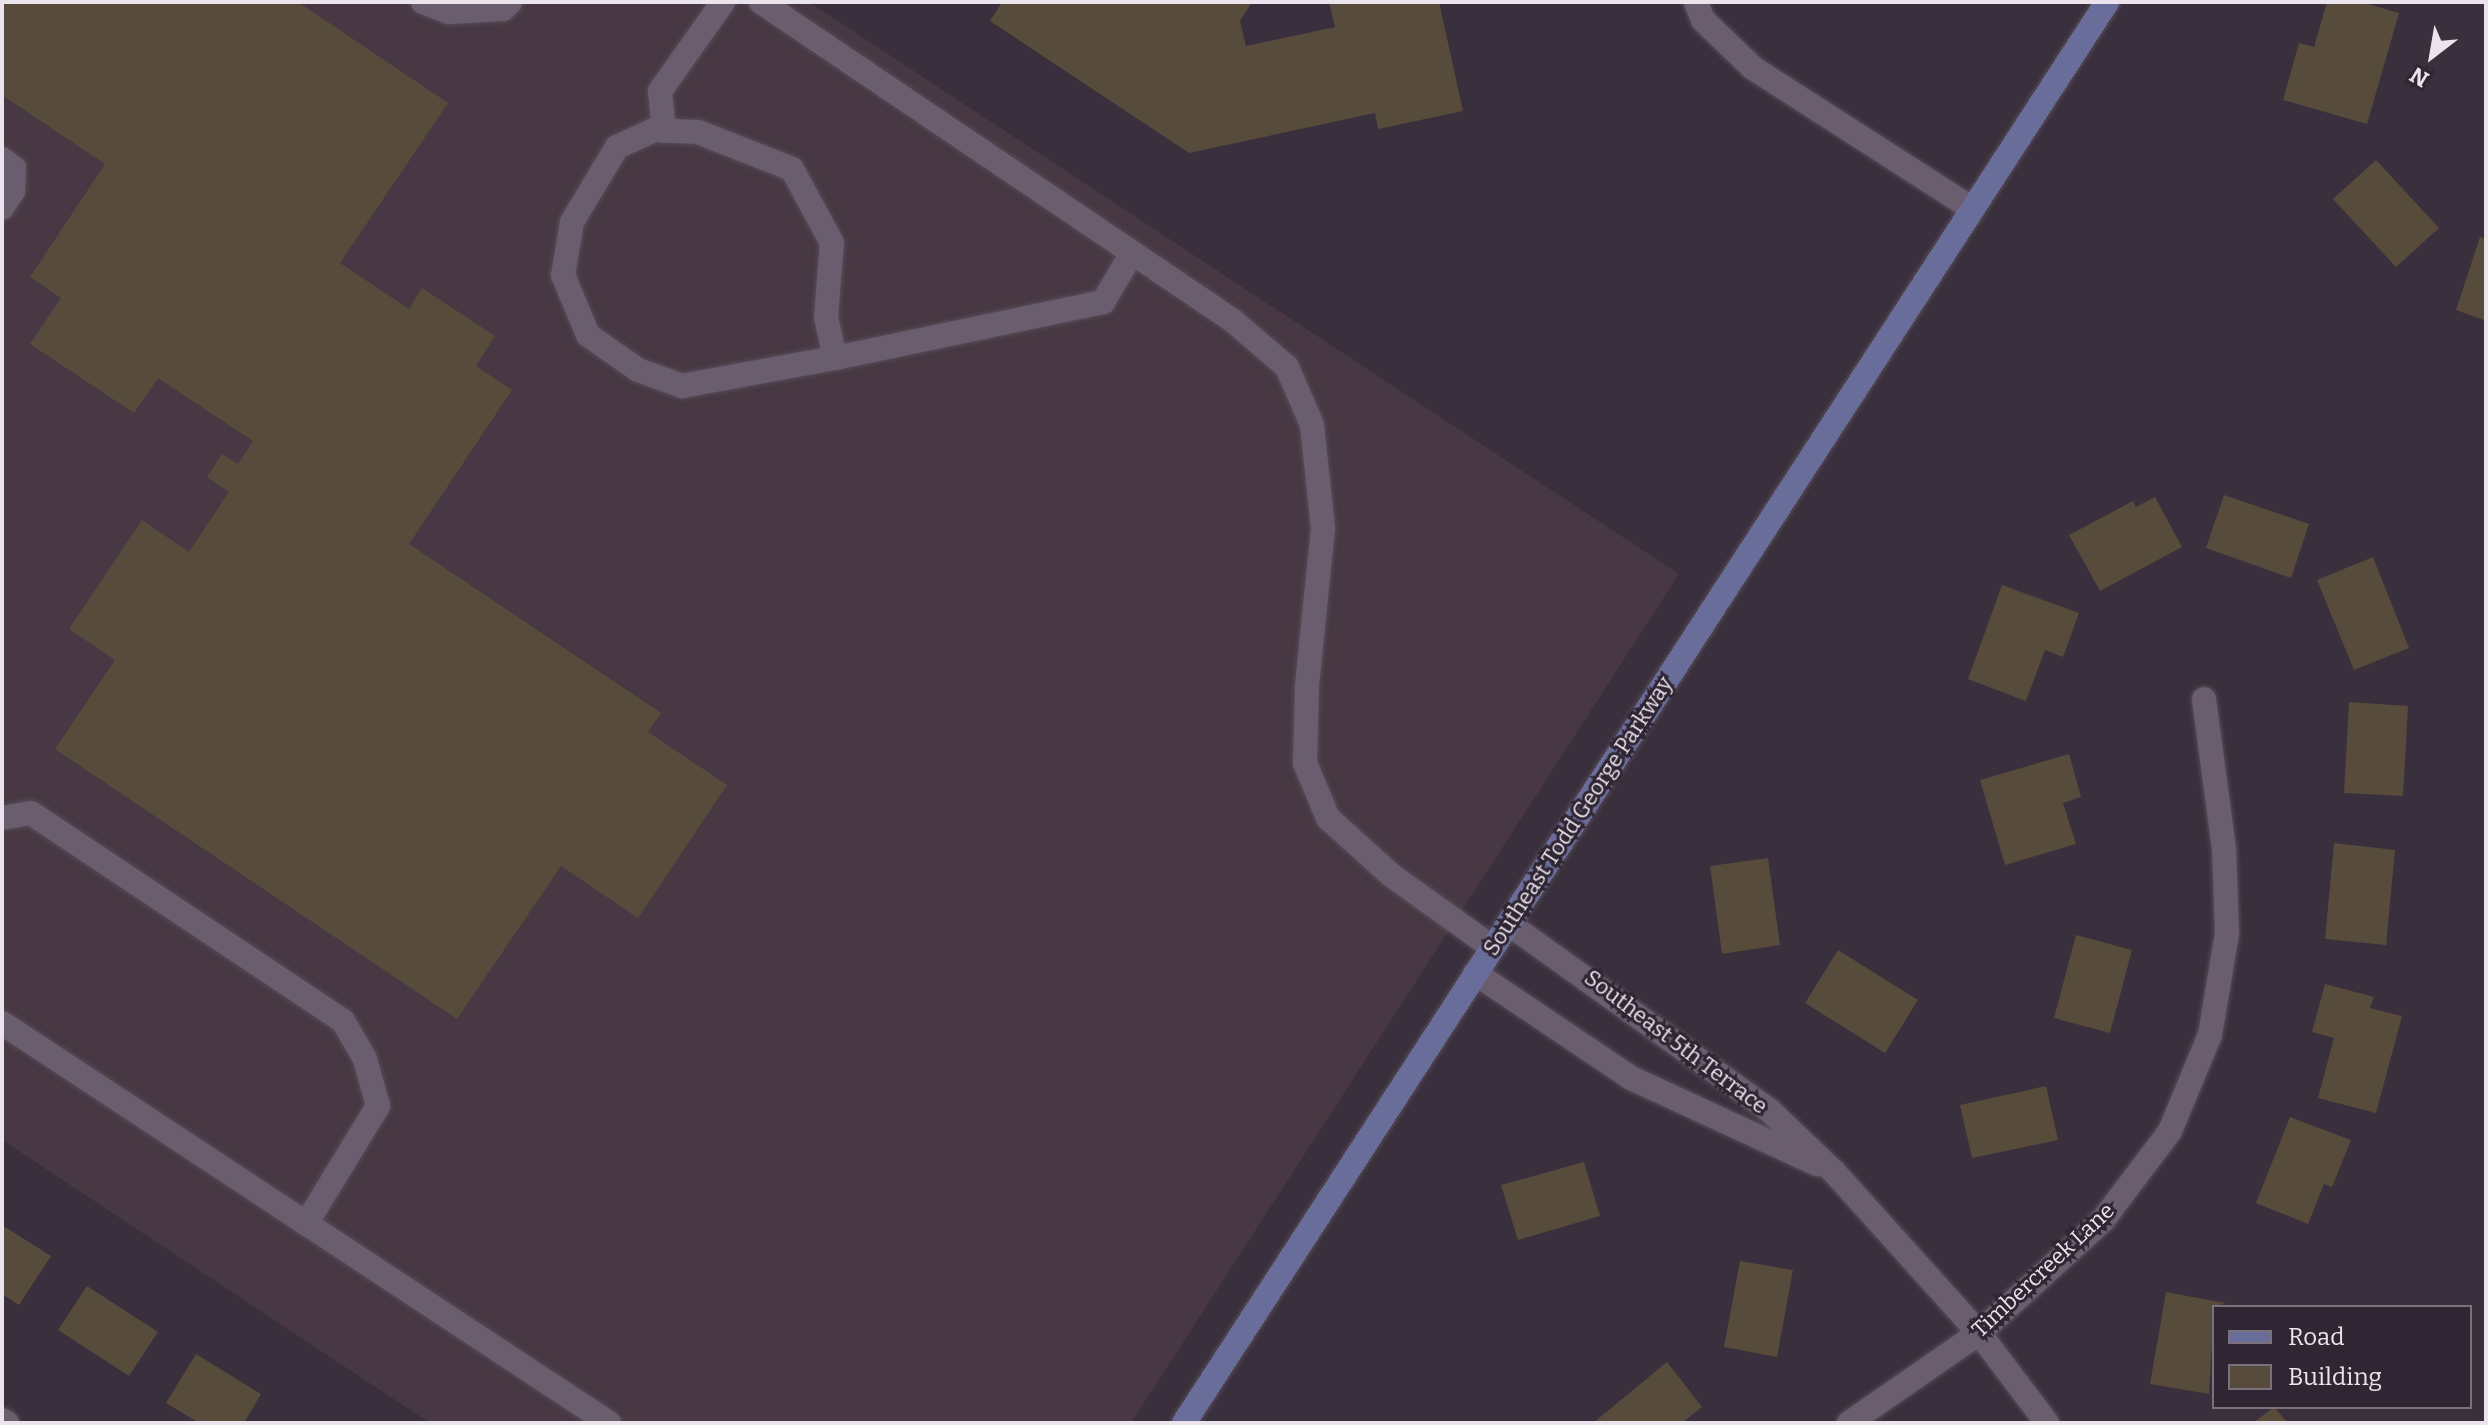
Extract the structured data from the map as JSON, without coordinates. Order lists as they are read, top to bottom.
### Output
{
  "streets": {
    "main road": ["Southeast Todd George Parkway"],
    "street": ["Southeast 5th Terrace", "Timbercreek Lane"]
  },
  "crossings": [
    ["Southeast Todd George Parkway", "Southeast 5th Terrace"],
    ["Southeast 5th Terrace", "Timbercreek Lane"]
  ],
  "legend": ["Road", "Building"],
  "north": "bottom left"
}
